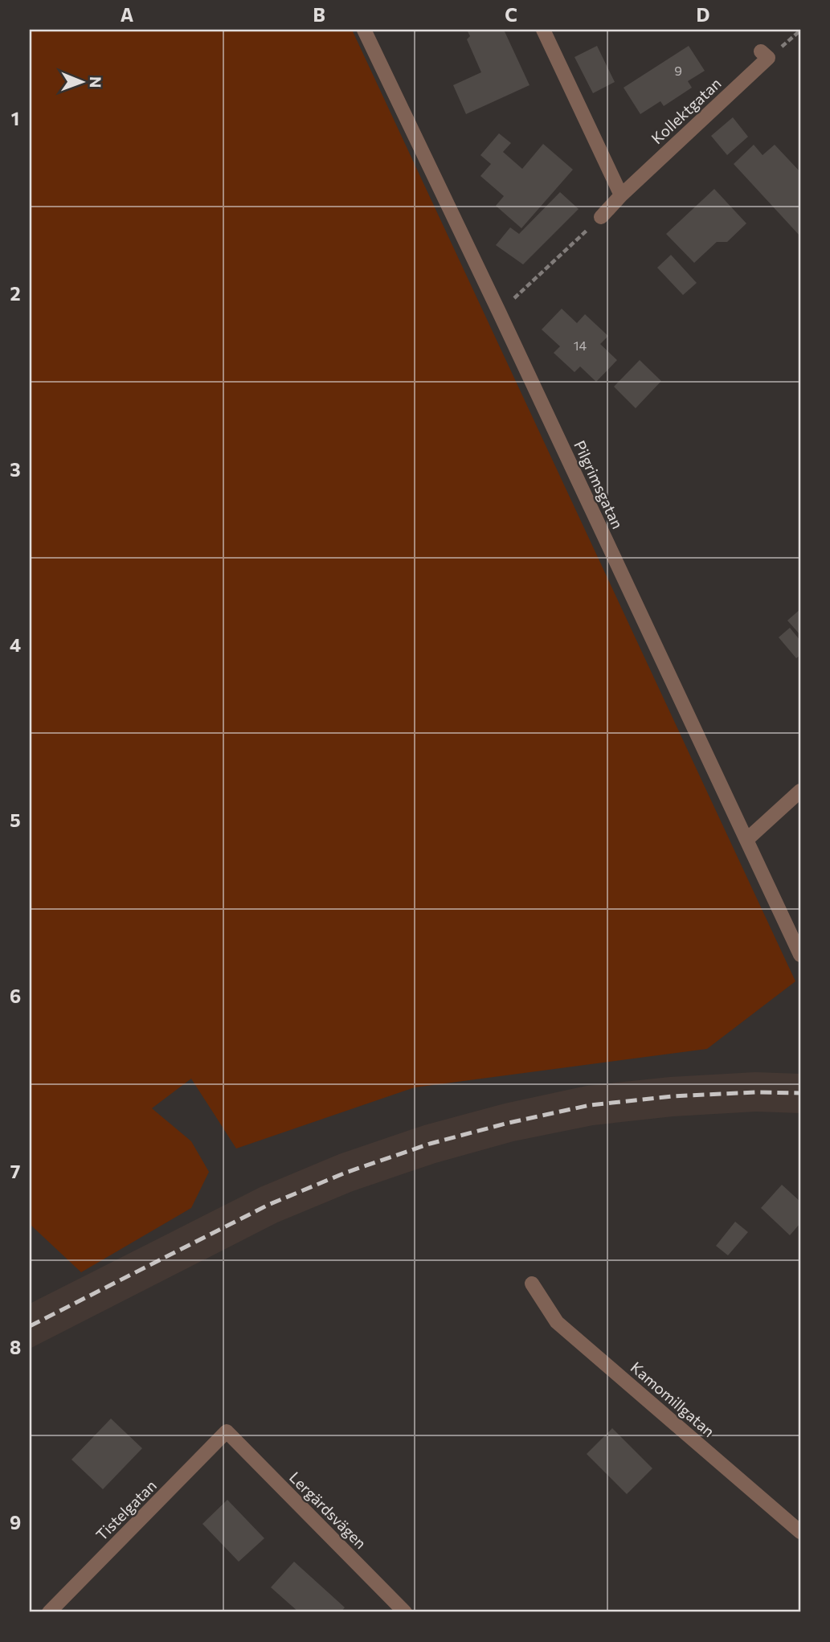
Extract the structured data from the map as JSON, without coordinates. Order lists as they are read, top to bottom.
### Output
{
  "streets": {
    "street": [
      "Kollektgatan",
      "Pilgrimsgatan",
      "Kamomillgatan",
      "Tistelgatan",
      "Lergärdsvägen"
    ]
  },
  "crossings": [
    ["Tistelgatan", "Lergärdsvägen"]
  ],
  "house_numbers": ["9", "14"],
  "north": "right",
  "grid": {
    "columns": [
      "A",
      "B",
      "C",
      "D"
    ],
    "rows": [
      "1",
      "2",
      "3",
      "4",
      "5",
      "6",
      "7",
      "8",
      "9"
    ]
  }
}
